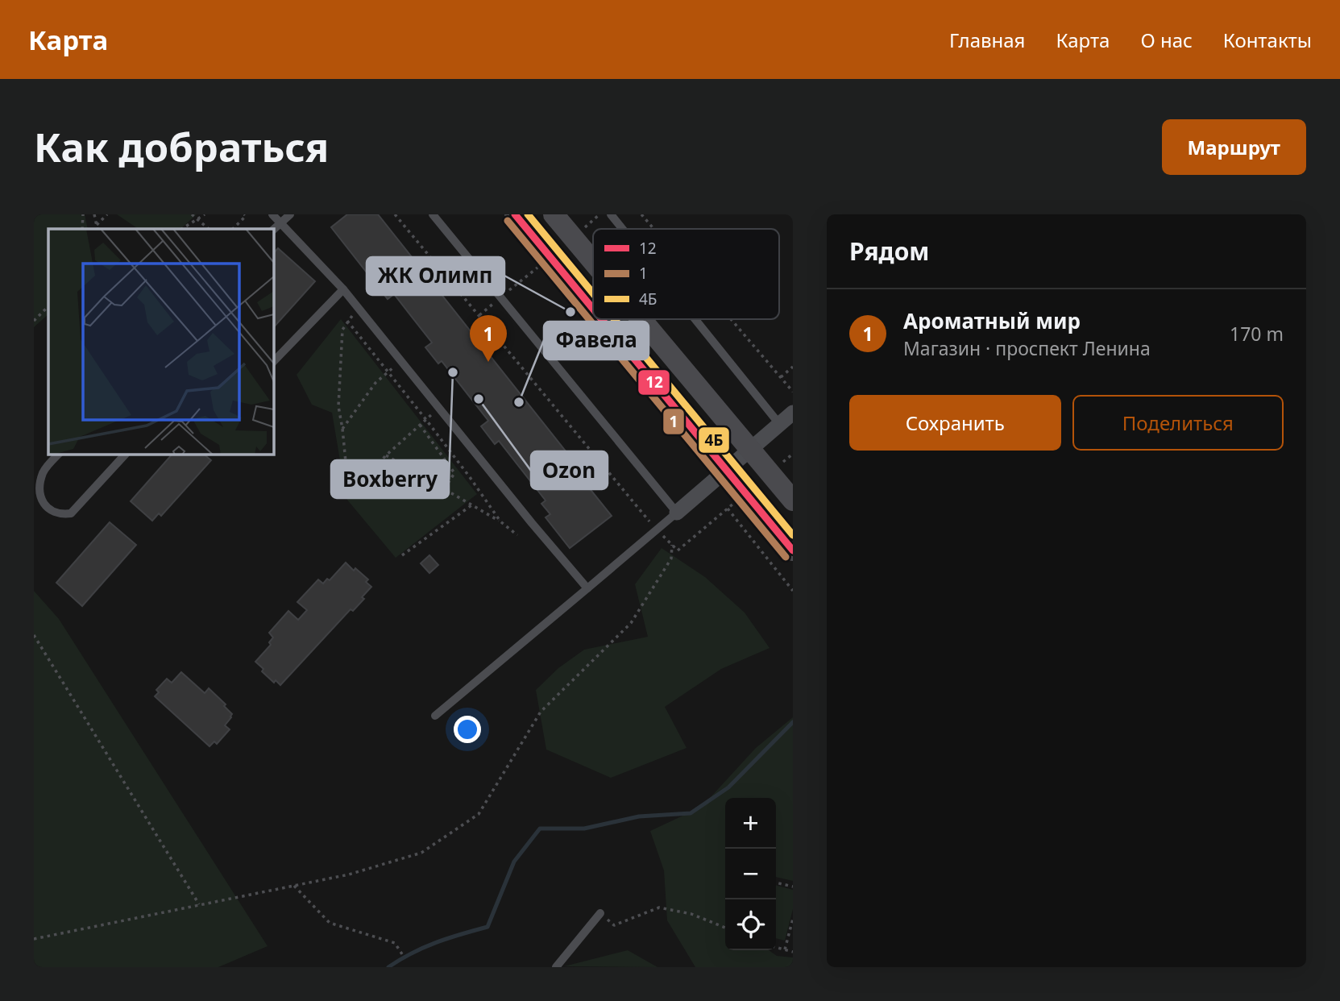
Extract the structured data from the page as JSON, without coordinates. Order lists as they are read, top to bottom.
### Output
{
  "places": [
    "ЖК Олимп",
    "Boxberry",
    "Ozon",
    "Фавела"
  ],
  "lines": ["transit line 12", "transit line 4Б", "transit line 1"],
  "legend": ["12", "1", "4Б"],
  "page": {
    "header": "Карта",
    "nav": [
      "Главная",
      "Карта",
      "О нас",
      "Контакты"
    ],
    "buttons": [
      "Маршрут",
      ["Сохранить", "Поделиться"]
    ],
    "title": "Как добраться",
    "heading": "Рядом",
    "list": [
      {
        "mark": "1",
        "name": "Ароматный мир",
        "note": "Магазин · проспект Ленина",
        "value": "170 m"
      }
    ],
    "pins": "1",
    "map_buttons": ["+", "−"]
  }
}
